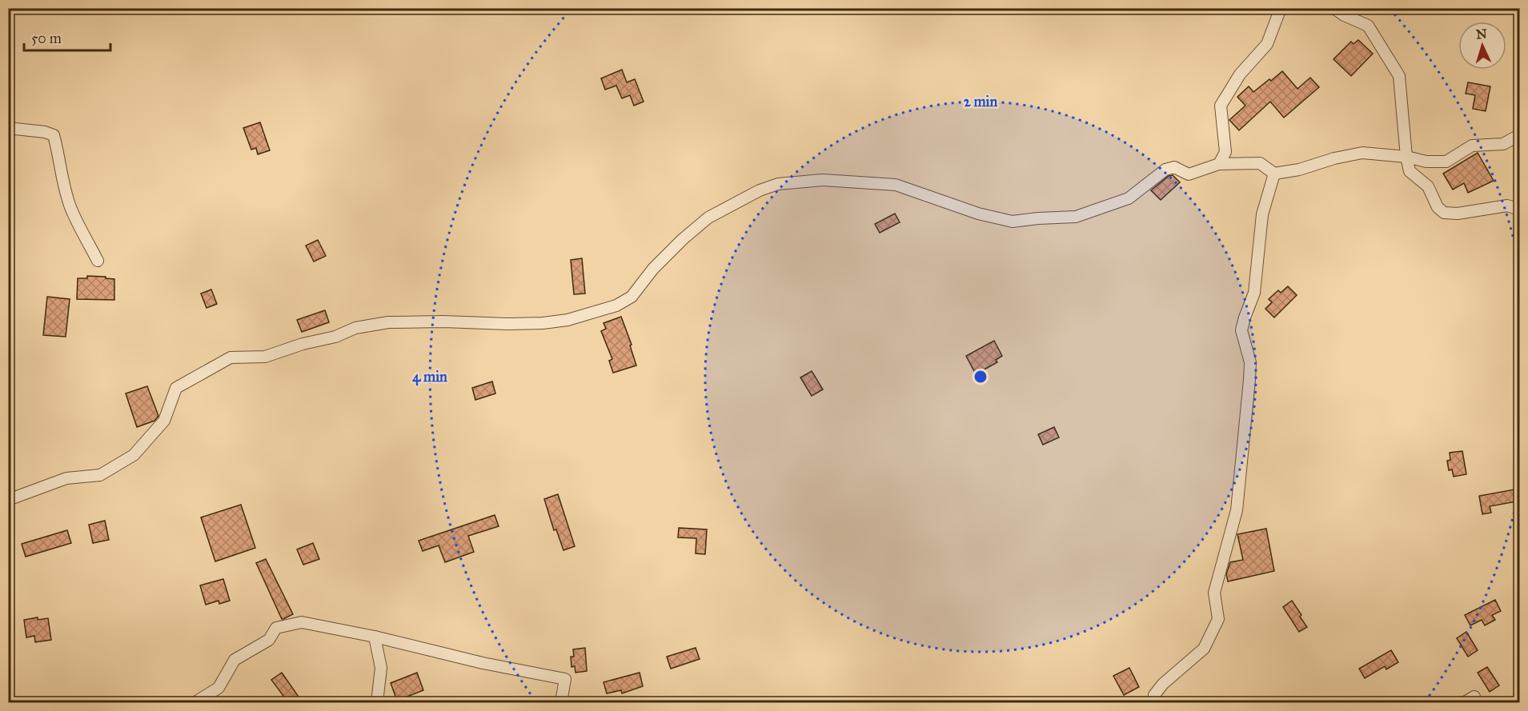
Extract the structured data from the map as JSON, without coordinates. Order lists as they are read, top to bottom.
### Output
{
  "scale_bar": "50 m",
  "north": "top",
  "rings": ["2 min", "4 min"]
}
